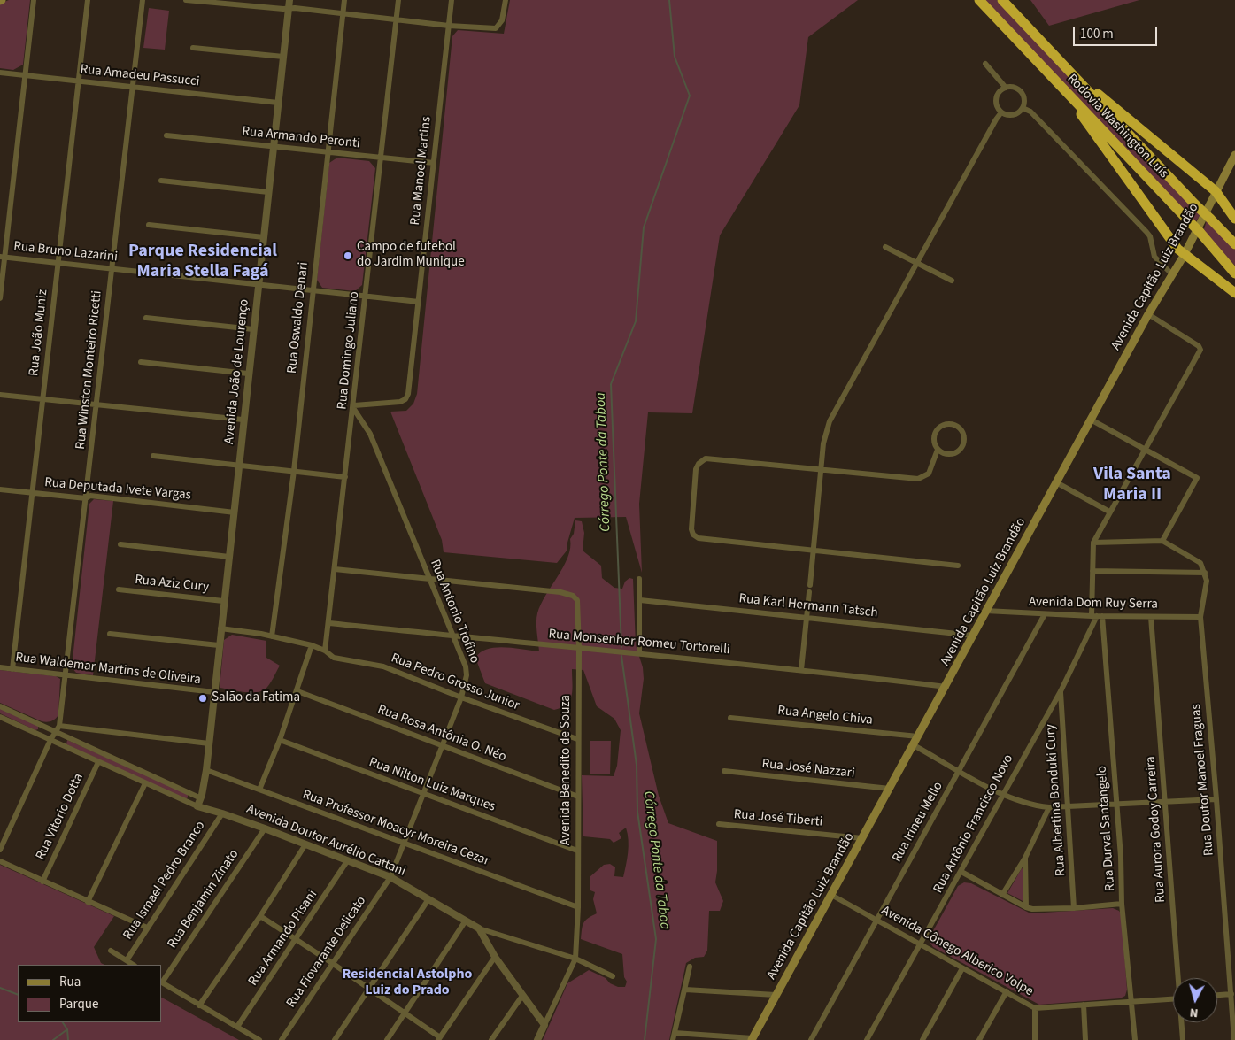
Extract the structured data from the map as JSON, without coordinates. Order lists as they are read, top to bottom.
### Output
{
  "streets": {
    "highway": ["Rodovia Washington Luís"],
    "main road": ["Avenida Capitão Luiz Brandão"],
    "street": [
      "Rua Amadeu Passucci",
      "Rua Armando Peronti",
      "Rua Manoel Martins",
      "Rua Bruno Lazarini",
      "Rua Oswaldo Denari",
      "Rua João Muniz",
      "Rua Domingo Juliano",
      "Rua Winston Monteiro Ricetti",
      "Avenida João de Lourenço",
      "Rua Deputada Ivete Vargas",
      "Rua Aziz Cury",
      "Avenida Dom Ruy Serra",
      "Rua Karl Hermann Tatsch",
      "Rua Antonio Trofino",
      "Rua Monsenhor Romeu Tortorelli",
      "Rua Waldemar Martins de Oliveira",
      "Rua Pedro Grosso Junior",
      "Rua Angelo Chiva",
      "Rua Rosa Antônia O. Néo",
      "Rua José Nazzari",
      "Avenida Benedito de Souza",
      "Rua Doutor Manoel Fraguas",
      "Rua Nilton Luiz Marques",
      "Rua Albertina Bonduki Cury",
      "Rua Vitorio Dotta",
      "Rua José Tiberti",
      "Rua Irineu Mello",
      "Rua Antônio Francisco Novo",
      "Rua Professor Moacyr Moreira Cezar",
      "Rua Durval Santangelo",
      "Rua Aurora Godoy Carreira",
      "Avenida Doutor Aurélio Cattani",
      "Rua Ismael Pedro Branco",
      "Rua Benjamin Zinato",
      "Rua Armando Pisani",
      "Avenida Cônego Alberico Volpe",
      "Rua Fiovarante Delicato"
    ]
  },
  "crossings": [
    ["Rua Amadeu Passucci", "Rua João Muniz"],
    ["Rua Amadeu Passucci", "Rua Winston Monteiro Ricetti"],
    ["Rua Amadeu Passucci", "Avenida João de Lourenço"],
    ["Rua Armando Peronti", "Rua Manoel Martins"],
    ["Rua Armando Peronti", "Rua Oswaldo Denari"],
    ["Rua Armando Peronti", "Rua Domingo Juliano"],
    ["Rua Armando Peronti", "Avenida João de Lourenço"],
    ["Rua Manoel Martins", "Rua Bruno Lazarini"],
    ["Rua Manoel Martins", "Rua Domingo Juliano"],
    ["Rua Manoel Martins", "Rua Antonio Trofino"],
    ["Rua Bruno Lazarini", "Rua Oswaldo Denari"],
    ["Rua Bruno Lazarini", "Rua João Muniz"],
    ["Rua Bruno Lazarini", "Rua Domingo Juliano"],
    ["Rua Bruno Lazarini", "Rua Winston Monteiro Ricetti"],
    ["Rua Bruno Lazarini", "Avenida João de Lourenço"],
    ["Avenida Capitão Luiz Brandão", "Avenida Dom Ruy Serra"],
    ["Avenida Capitão Luiz Brandão", "Rua Karl Hermann Tatsch"],
    ["Avenida Capitão Luiz Brandão", "Rua Monsenhor Romeu Tortorelli"],
    ["Avenida Capitão Luiz Brandão", "Rua Angelo Chiva"],
    ["Avenida Capitão Luiz Brandão", "Rua José Nazzari"],
    ["Avenida Capitão Luiz Brandão", "Rua José Tiberti"],
    ["Avenida Capitão Luiz Brandão", "Avenida Cônego Alberico Volpe"],
    ["Rua Oswaldo Denari", "Rua Pedro Grosso Junior"],
    ["Rua João Muniz", "Rua Deputada Ivete Vargas"],
    ["Rua João Muniz", "Rua Waldemar Martins de Oliveira"],
    ["Rua Domingo Juliano", "Rua Antonio Trofino"],
    ["Rua Domingo Juliano", "Rua Monsenhor Romeu Tortorelli"],
    ["Rua Domingo Juliano", "Rua Pedro Grosso Junior"],
    ["Rua Winston Monteiro Ricetti", "Rua Deputada Ivete Vargas"],
    ["Rua Winston Monteiro Ricetti", "Rua Waldemar Martins de Oliveira"],
    ["Rua Winston Monteiro Ricetti", "Avenida Doutor Aurélio Cattani"],
    ["Avenida João de Lourenço", "Rua Deputada Ivete Vargas"],
    ["Avenida João de Lourenço", "Rua Aziz Cury"],
    ["Avenida João de Lourenço", "Rua Waldemar Martins de Oliveira"],
    ["Avenida João de Lourenço", "Rua Pedro Grosso Junior"],
    ["Avenida João de Lourenço", "Rua Professor Moacyr Moreira Cezar"],
    ["Avenida Dom Ruy Serra", "Rua Doutor Manoel Fraguas"],
    ["Avenida Dom Ruy Serra", "Rua Irineu Mello"],
    ["Avenida Dom Ruy Serra", "Rua Antônio Francisco Novo"],
    ["Avenida Dom Ruy Serra", "Rua Durval Santangelo"],
    ["Avenida Dom Ruy Serra", "Rua Aurora Godoy Carreira"],
    ["Rua Antonio Trofino", "Rua Monsenhor Romeu Tortorelli"],
    ["Rua Antonio Trofino", "Rua Pedro Grosso Junior"],
    ["Rua Antonio Trofino", "Rua Rosa Antônia O. Néo"],
    ["Rua Antonio Trofino", "Avenida Benedito de Souza"],
    ["Rua Antonio Trofino", "Rua Nilton Luiz Marques"],
    ["Rua Antonio Trofino", "Rua Professor Moacyr Moreira Cezar"],
    ["Rua Antonio Trofino", "Avenida Doutor Aurélio Cattani"],
    ["Rua Antonio Trofino", "Rua Fiovarante Delicato"],
    ["Rua Monsenhor Romeu Tortorelli", "Avenida Benedito de Souza"],
    ["Rua Pedro Grosso Junior", "Avenida Benedito de Souza"],
    ["Rua Rosa Antônia O. Néo", "Avenida Benedito de Souza"],
    ["Avenida Benedito de Souza", "Rua Nilton Luiz Marques"],
    ["Avenida Benedito de Souza", "Rua Professor Moacyr Moreira Cezar"],
    ["Rua Albertina Bonduki Cury", "Rua Antônio Francisco Novo"],
    ["Rua Vitorio Dotta", "Avenida Doutor Aurélio Cattani"],
    ["Rua Irineu Mello", "Avenida Cônego Alberico Volpe"],
    ["Rua Antônio Francisco Novo", "Rua Durval Santangelo"],
    ["Rua Antônio Francisco Novo", "Avenida Cônego Alberico Volpe"],
    ["Rua Durval Santangelo", "Avenida Cônego Alberico Volpe"],
    ["Avenida Doutor Aurélio Cattani", "Rua Ismael Pedro Branco"],
    ["Avenida Doutor Aurélio Cattani", "Rua Benjamin Zinato"],
    ["Avenida Doutor Aurélio Cattani", "Rua Armando Pisani"],
    ["Avenida Doutor Aurélio Cattani", "Rua Fiovarante Delicato"]
  ],
  "districts": ["Parque Residencial Maria Stella Fagá", "Vila Santa Maria II", "Residencial Astolpho Luiz do Prado"],
  "water": ["Córrego Ponte da Taboa"],
  "places": ["Campo de futebol do Jardim Munique", "Salão da Fatima"],
  "legend": ["Rua", "Parque"],
  "scale_bar": "100 m",
  "north": "bottom"
}
